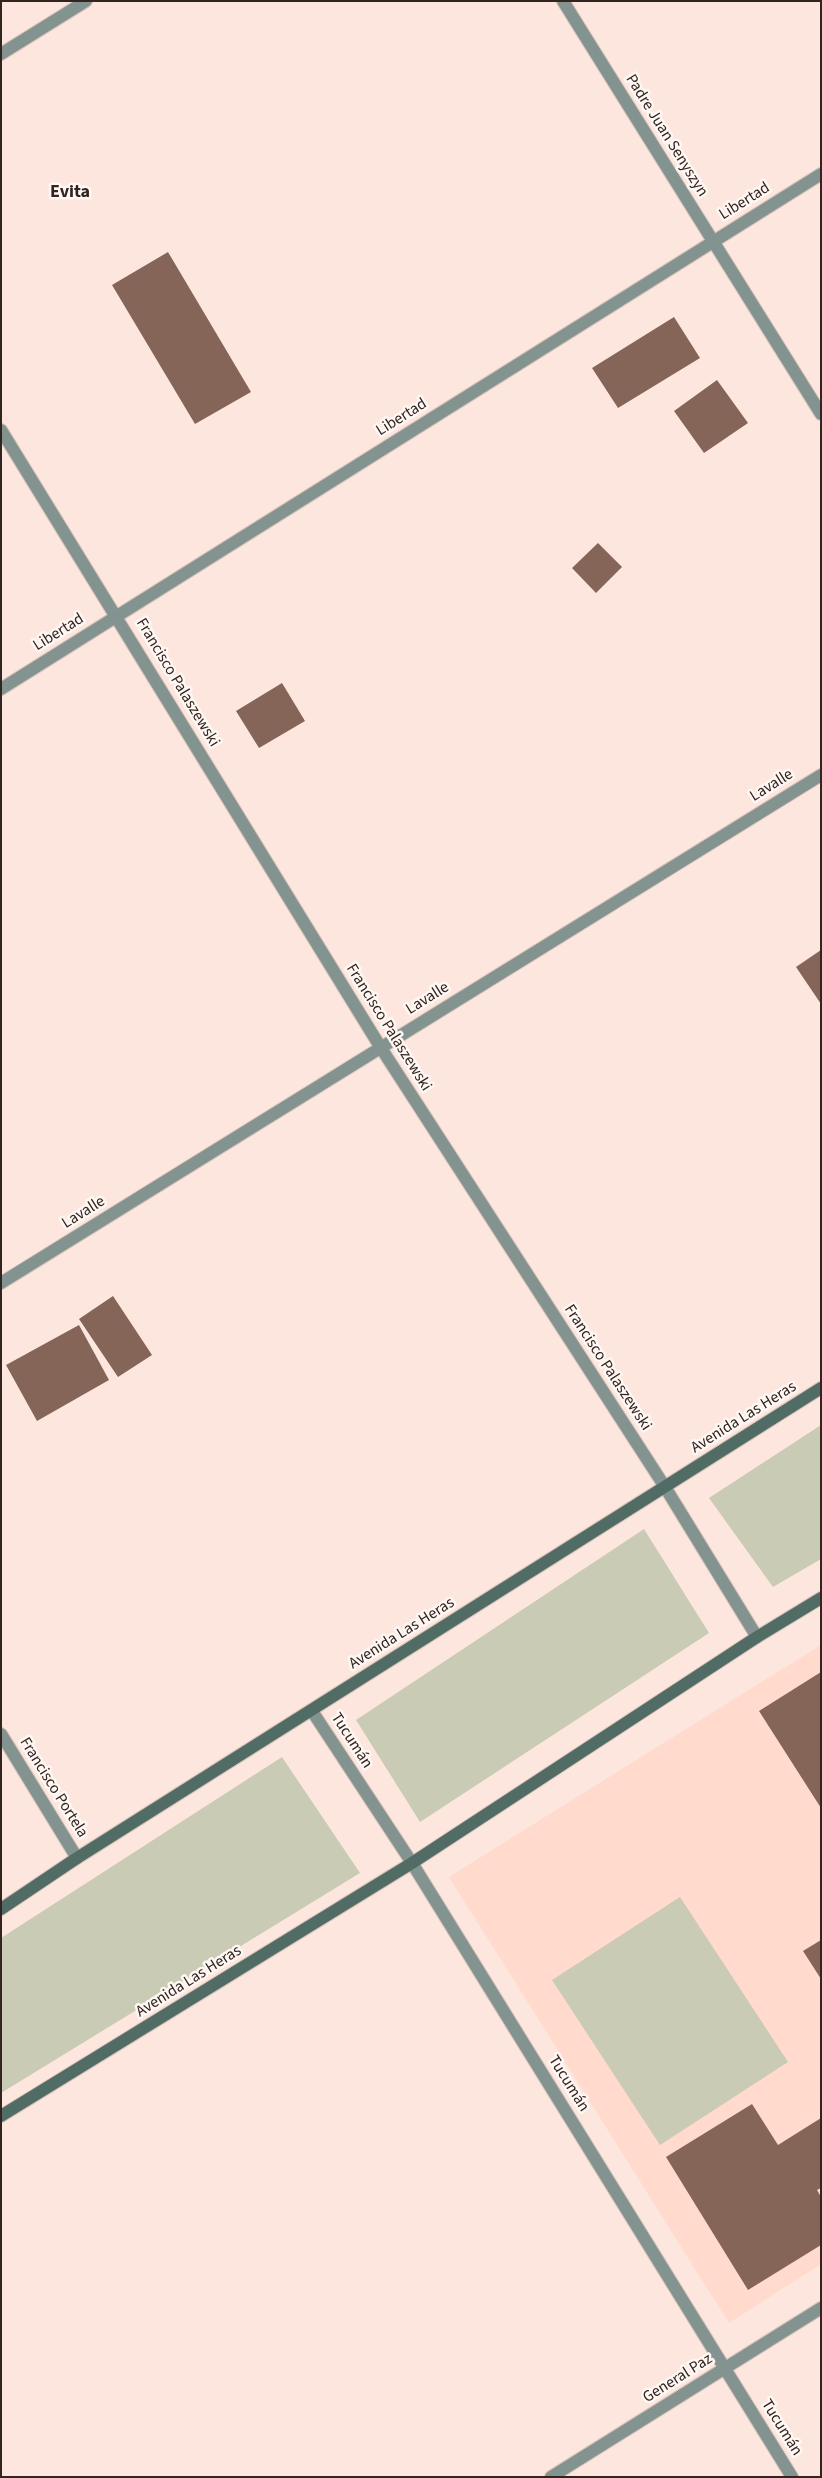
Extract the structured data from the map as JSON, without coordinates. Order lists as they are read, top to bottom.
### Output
{
  "streets": {
    "main road": ["Avenida Las Heras"],
    "street": [
      "Padre Juan Senyszyn",
      "Libertad",
      "Francisco Palaszewski",
      "Lavalle",
      "Tucumán",
      "Francisco Portela",
      "General Paz"
    ]
  },
  "crossings": [
    ["Padre Juan Senyszyn", "Libertad"],
    ["Libertad", "Francisco Palaszewski"],
    ["Francisco Palaszewski", "Lavalle"],
    ["Francisco Palaszewski", "Avenida Las Heras"],
    ["Avenida Las Heras", "Tucumán"],
    ["Avenida Las Heras", "Francisco Portela"],
    ["Tucumán", "General Paz"]
  ],
  "districts": ["Evita"]
}
